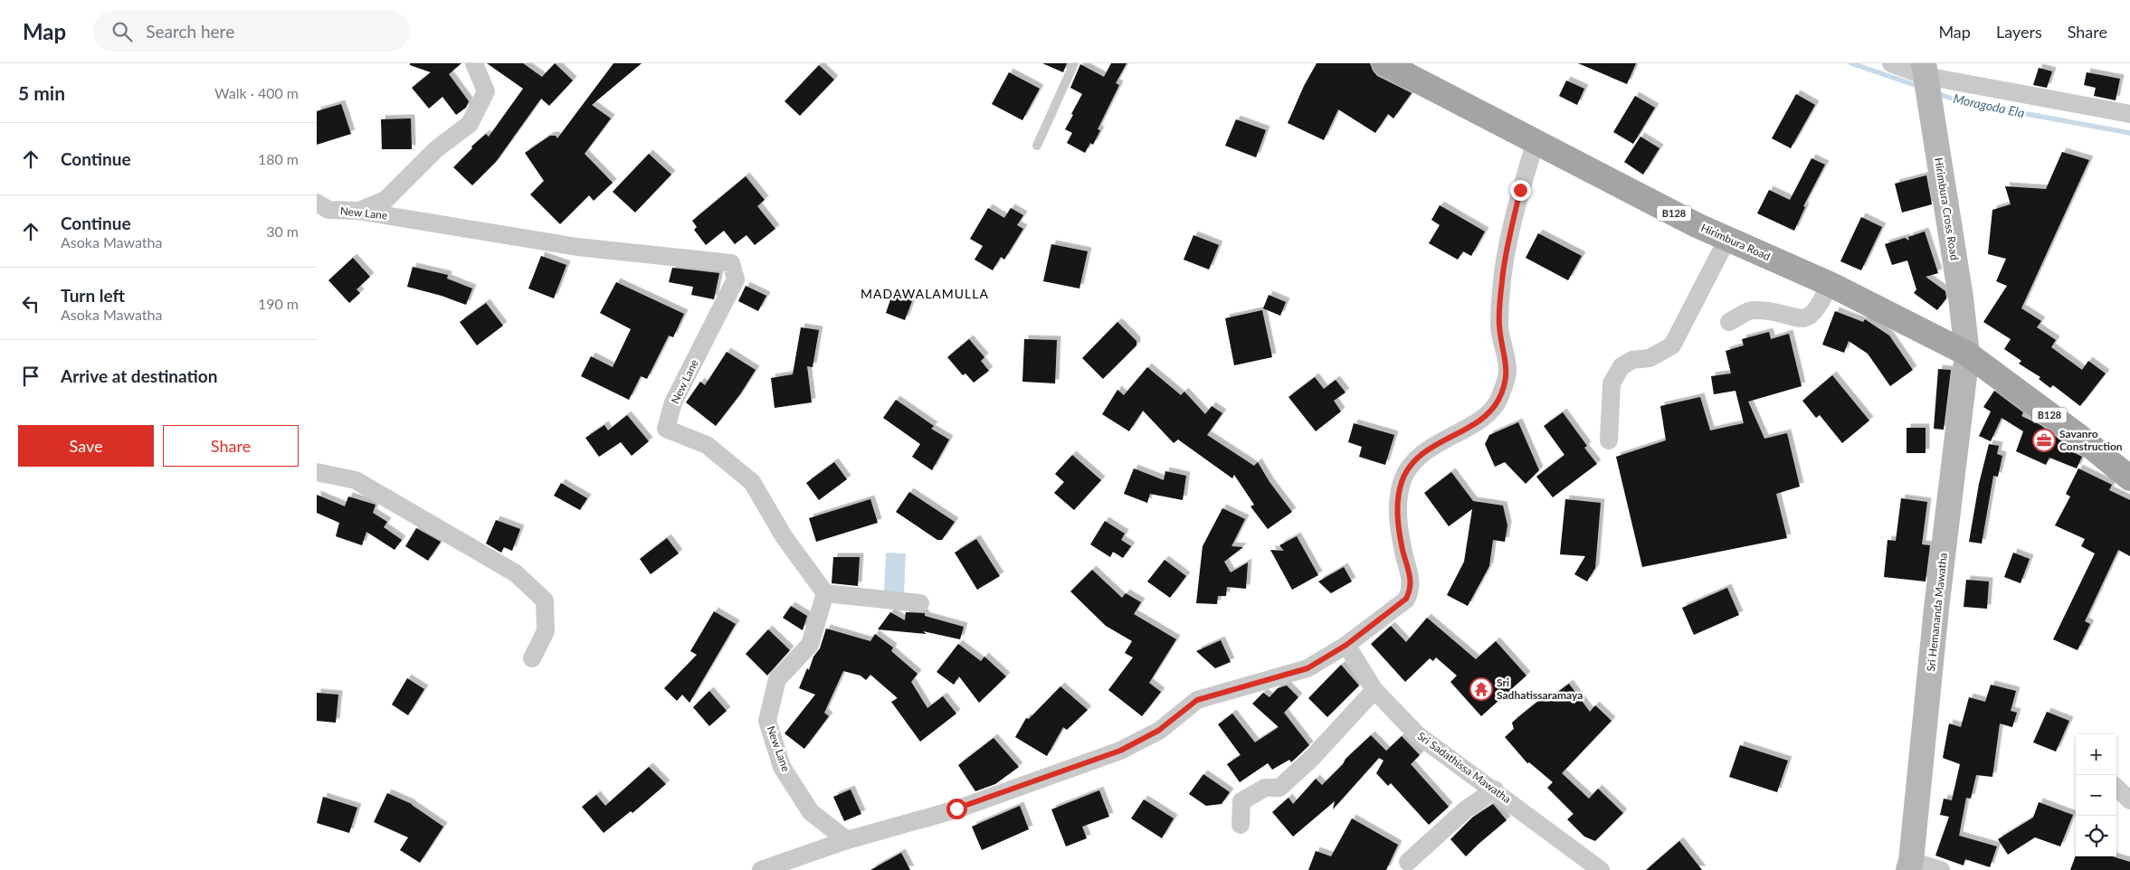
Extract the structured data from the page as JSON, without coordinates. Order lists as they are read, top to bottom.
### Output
{
  "streets": {
    "main road": [
      "Hirimbura Cross Road",
      "B128",
      "Hirimbura Road",
      "Sri Hemananda Mawatha"
    ],
    "street": ["New Lane", "Sri Sadathissa Mawatha"]
  },
  "crossings": [
    ["Hirimbura Cross Road", "B128"],
    ["Hirimbura Cross Road", "Hirimbura Road"],
    ["Hirimbura Cross Road", "Sri Hemananda Mawatha"],
    ["B128", "Hirimbura Road"],
    ["B128", "Sri Hemananda Mawatha"],
    ["Hirimbura Road", "Sri Hemananda Mawatha"]
  ],
  "districts": ["MADAWALAMULLA"],
  "water": ["Moragoda Ela"],
  "places": {
    "office": ["Savanro Construction"],
    "temple": ["Sri Sadhatissaramaya"]
  },
  "page": {
    "header": "Map",
    "search": "Search here",
    "nav": ["Map", "Layers", "Share"],
    "heading": ["5 min", "Walk · 400 m"],
    "list": [
      ["Continue", "180 m"],
      ["Continue", "Asoka Mawatha", "30 m"],
      ["Turn left", "Asoka Mawatha", "190 m"],
      "Arrive at destination"
    ],
    "buttons": ["Save", "Share"],
    "map_buttons": ["+", "−"]
  }
}
